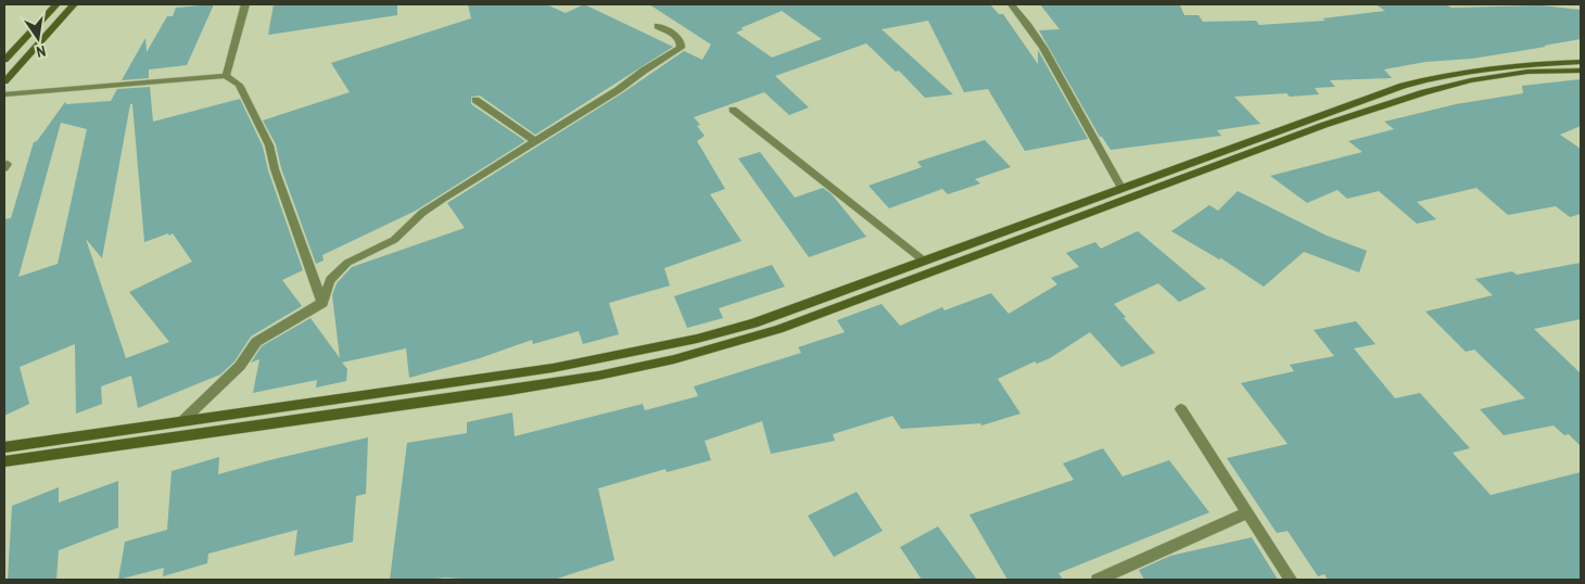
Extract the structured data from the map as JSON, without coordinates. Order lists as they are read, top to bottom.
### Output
{
  "north": "bottom"
}
